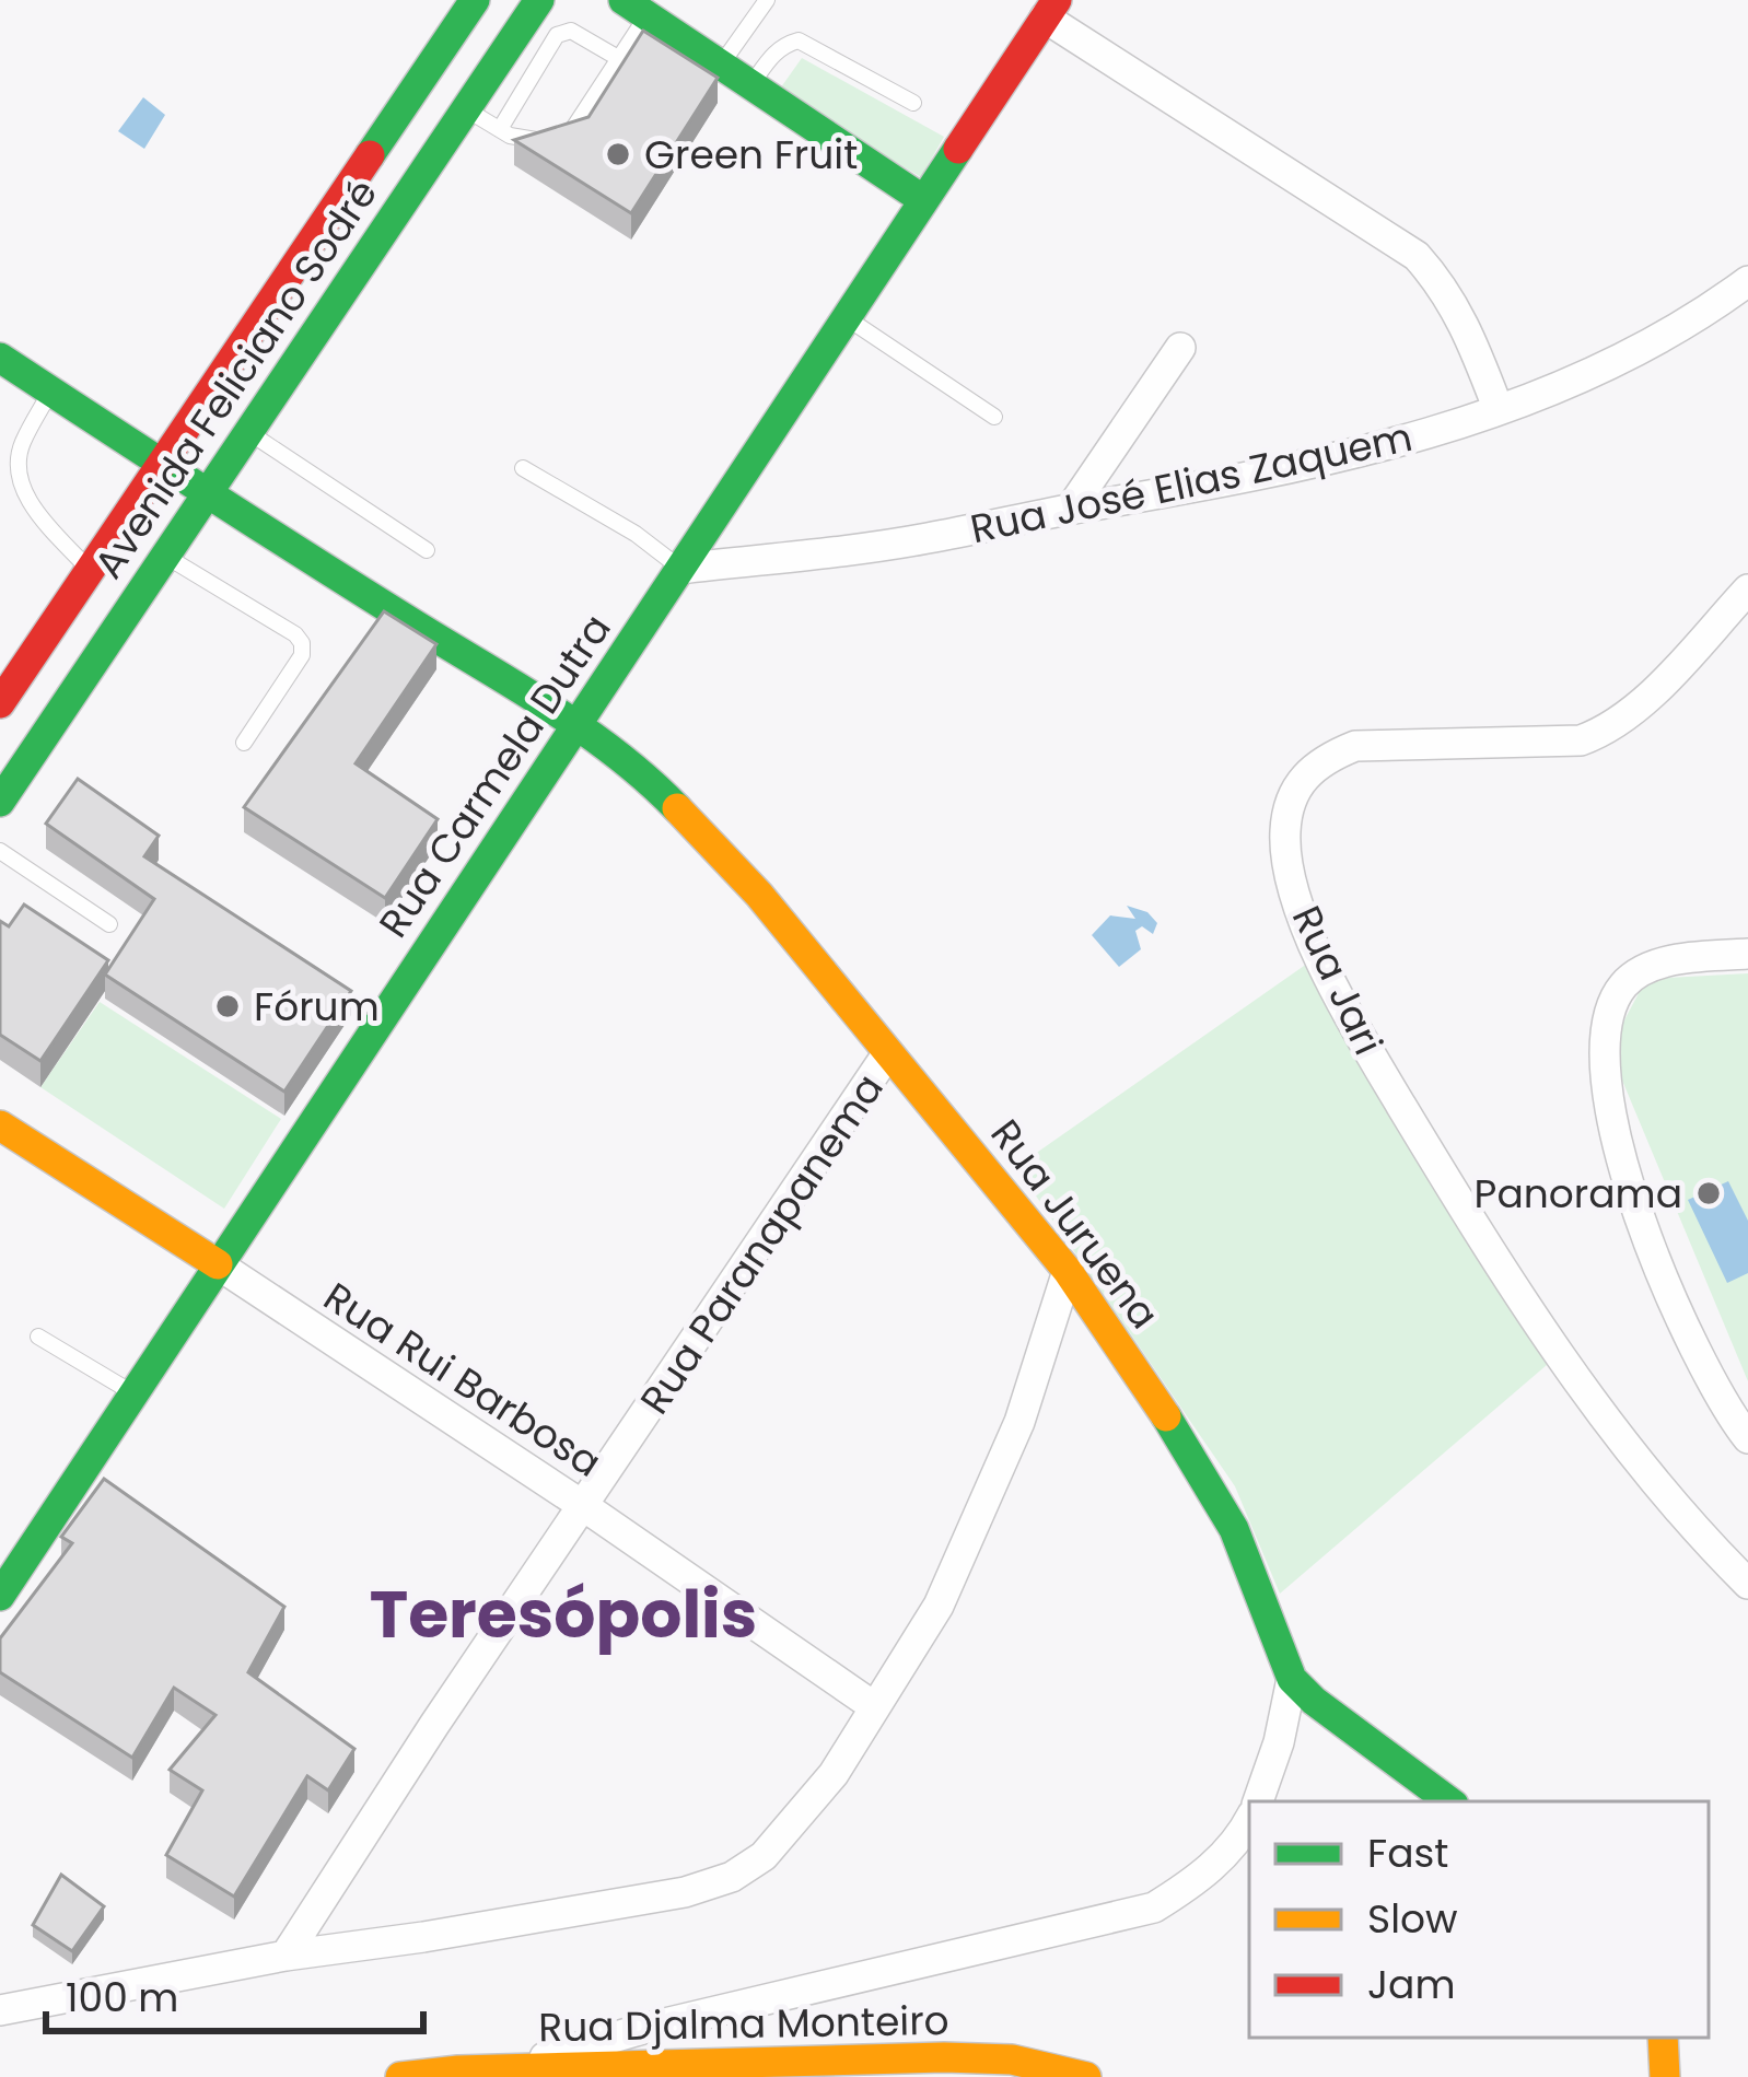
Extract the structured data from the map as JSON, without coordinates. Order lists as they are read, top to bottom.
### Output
{
  "streets": {
    "main road": [
      "Avenida Feliciano Sodré",
      "Rua Carmela Dutra",
      "Rua Juruena",
      "Rua Rui Barbosa",
      "Rua Djalma Monteiro"
    ],
    "street": ["Rua José Elias Zaquem", "Rua Jari", "Rua Paranapanema"]
  },
  "crossings": [
    ["Avenida Feliciano Sodré", "Rua Juruena"],
    ["Rua José Elias Zaquem", "Rua Carmela Dutra"],
    ["Rua Carmela Dutra", "Rua Juruena"],
    ["Rua Carmela Dutra", "Rua Rui Barbosa"],
    ["Rua Juruena", "Rua Paranapanema"],
    ["Rua Paranapanema", "Rua Rui Barbosa"]
  ],
  "districts": ["Teresópolis"],
  "places": ["Green Fruit", "Fórum", "Panorama"],
  "legend": ["Fast", "Slow", "Jam"],
  "scale_bar": "100 m"
}
